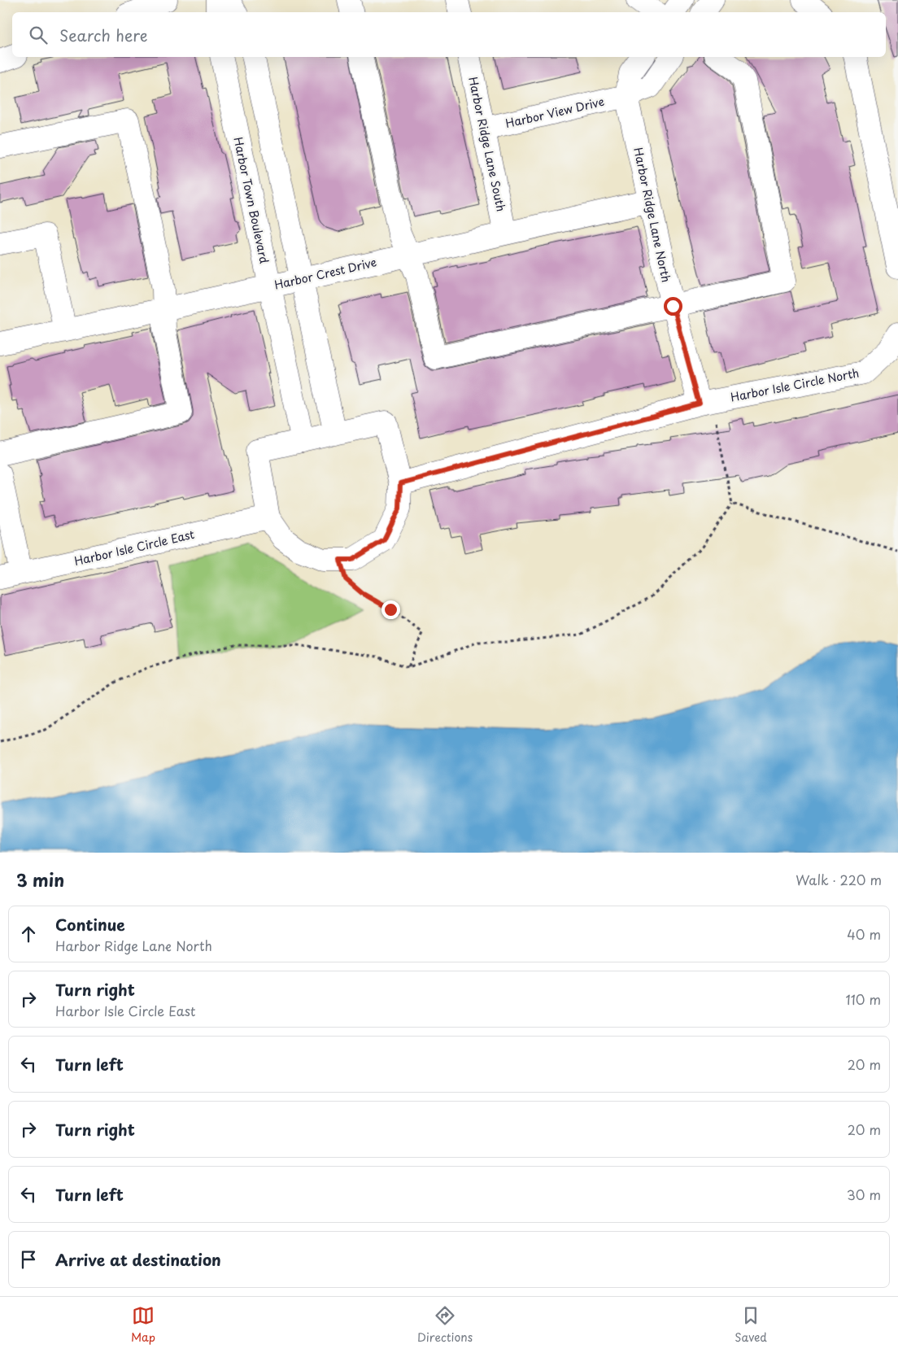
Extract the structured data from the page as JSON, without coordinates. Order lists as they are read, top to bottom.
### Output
{
  "streets": {
    "street": [
      "Harbor View Drive",
      "Harbor Ridge Lane South",
      "Harbor Town Boulevard",
      "Harbor Ridge Lane North",
      "Harbor Crest Drive",
      "Harbor Isle Circle North",
      "Harbor Isle Circle East"
    ]
  },
  "crossings": [
    ["Harbor View Drive", "Harbor Ridge Lane South"],
    ["Harbor View Drive", "Harbor Ridge Lane North"],
    ["Harbor Ridge Lane South", "Harbor Crest Drive"],
    ["Harbor Town Boulevard", "Harbor Crest Drive"],
    ["Harbor Ridge Lane North", "Harbor Crest Drive"],
    ["Harbor Ridge Lane North", "Harbor Isle Circle North"]
  ],
  "page": {
    "search": "Search here",
    "heading": ["3 min", "Walk · 220 m"],
    "list": [
      ["Continue", "Harbor Ridge Lane North", "40 m"],
      ["Turn right", "Harbor Isle Circle East", "110 m"],
      ["Turn left", "20 m"],
      ["Turn right", "20 m"],
      ["Turn left", "30 m"],
      "Arrive at destination"
    ],
    "nav": ["Map", "Directions", "Saved"]
  }
}
